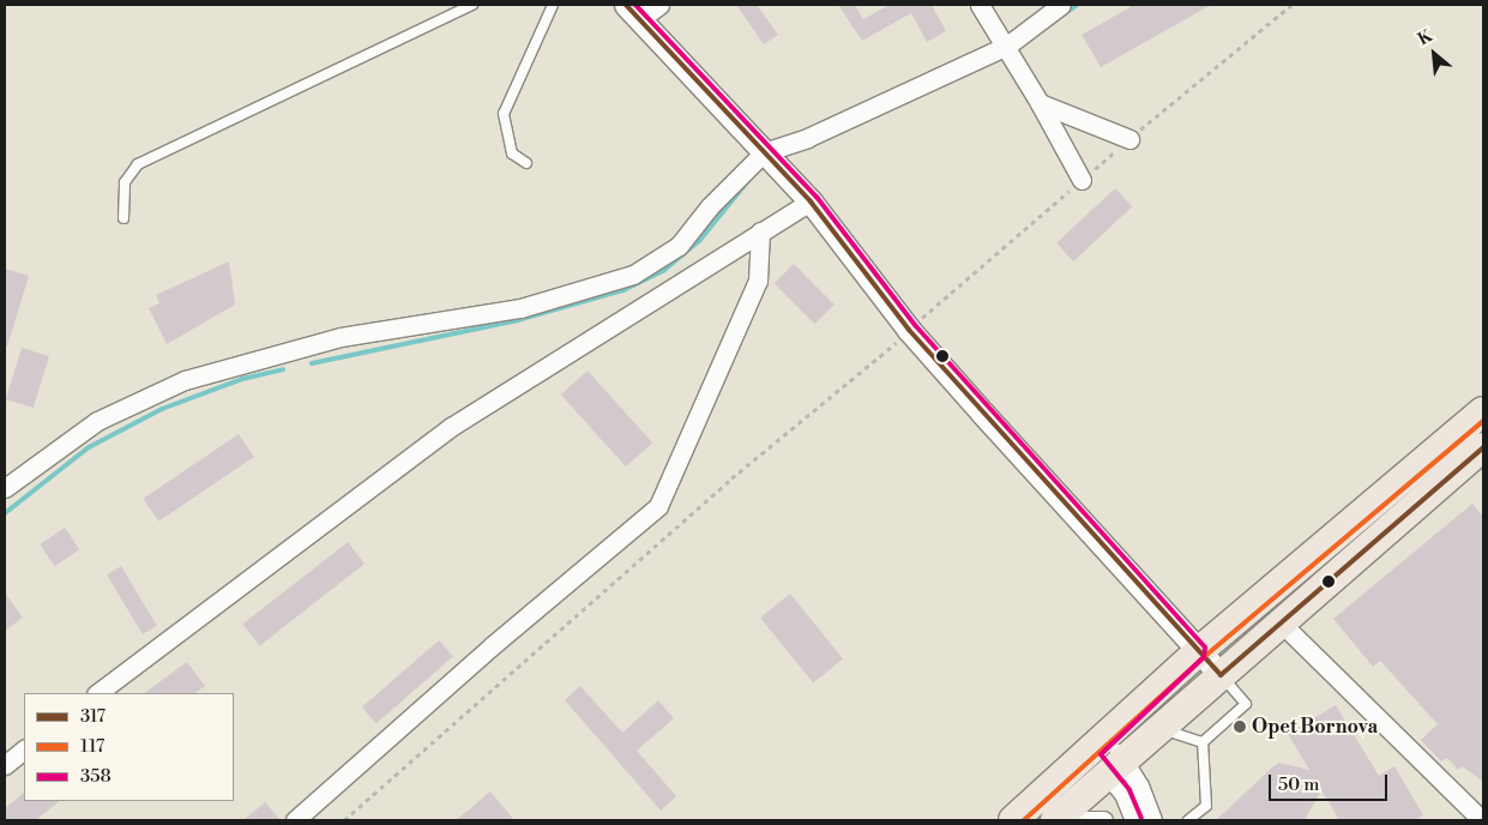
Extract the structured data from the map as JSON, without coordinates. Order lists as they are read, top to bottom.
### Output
{
  "places": ["Opet Bornova"],
  "lines": ["transit line 317", "transit line 358", "transit line 117"],
  "legend": ["317", "117", "358"],
  "scale_bar": "50 m",
  "north": "top left"
}
